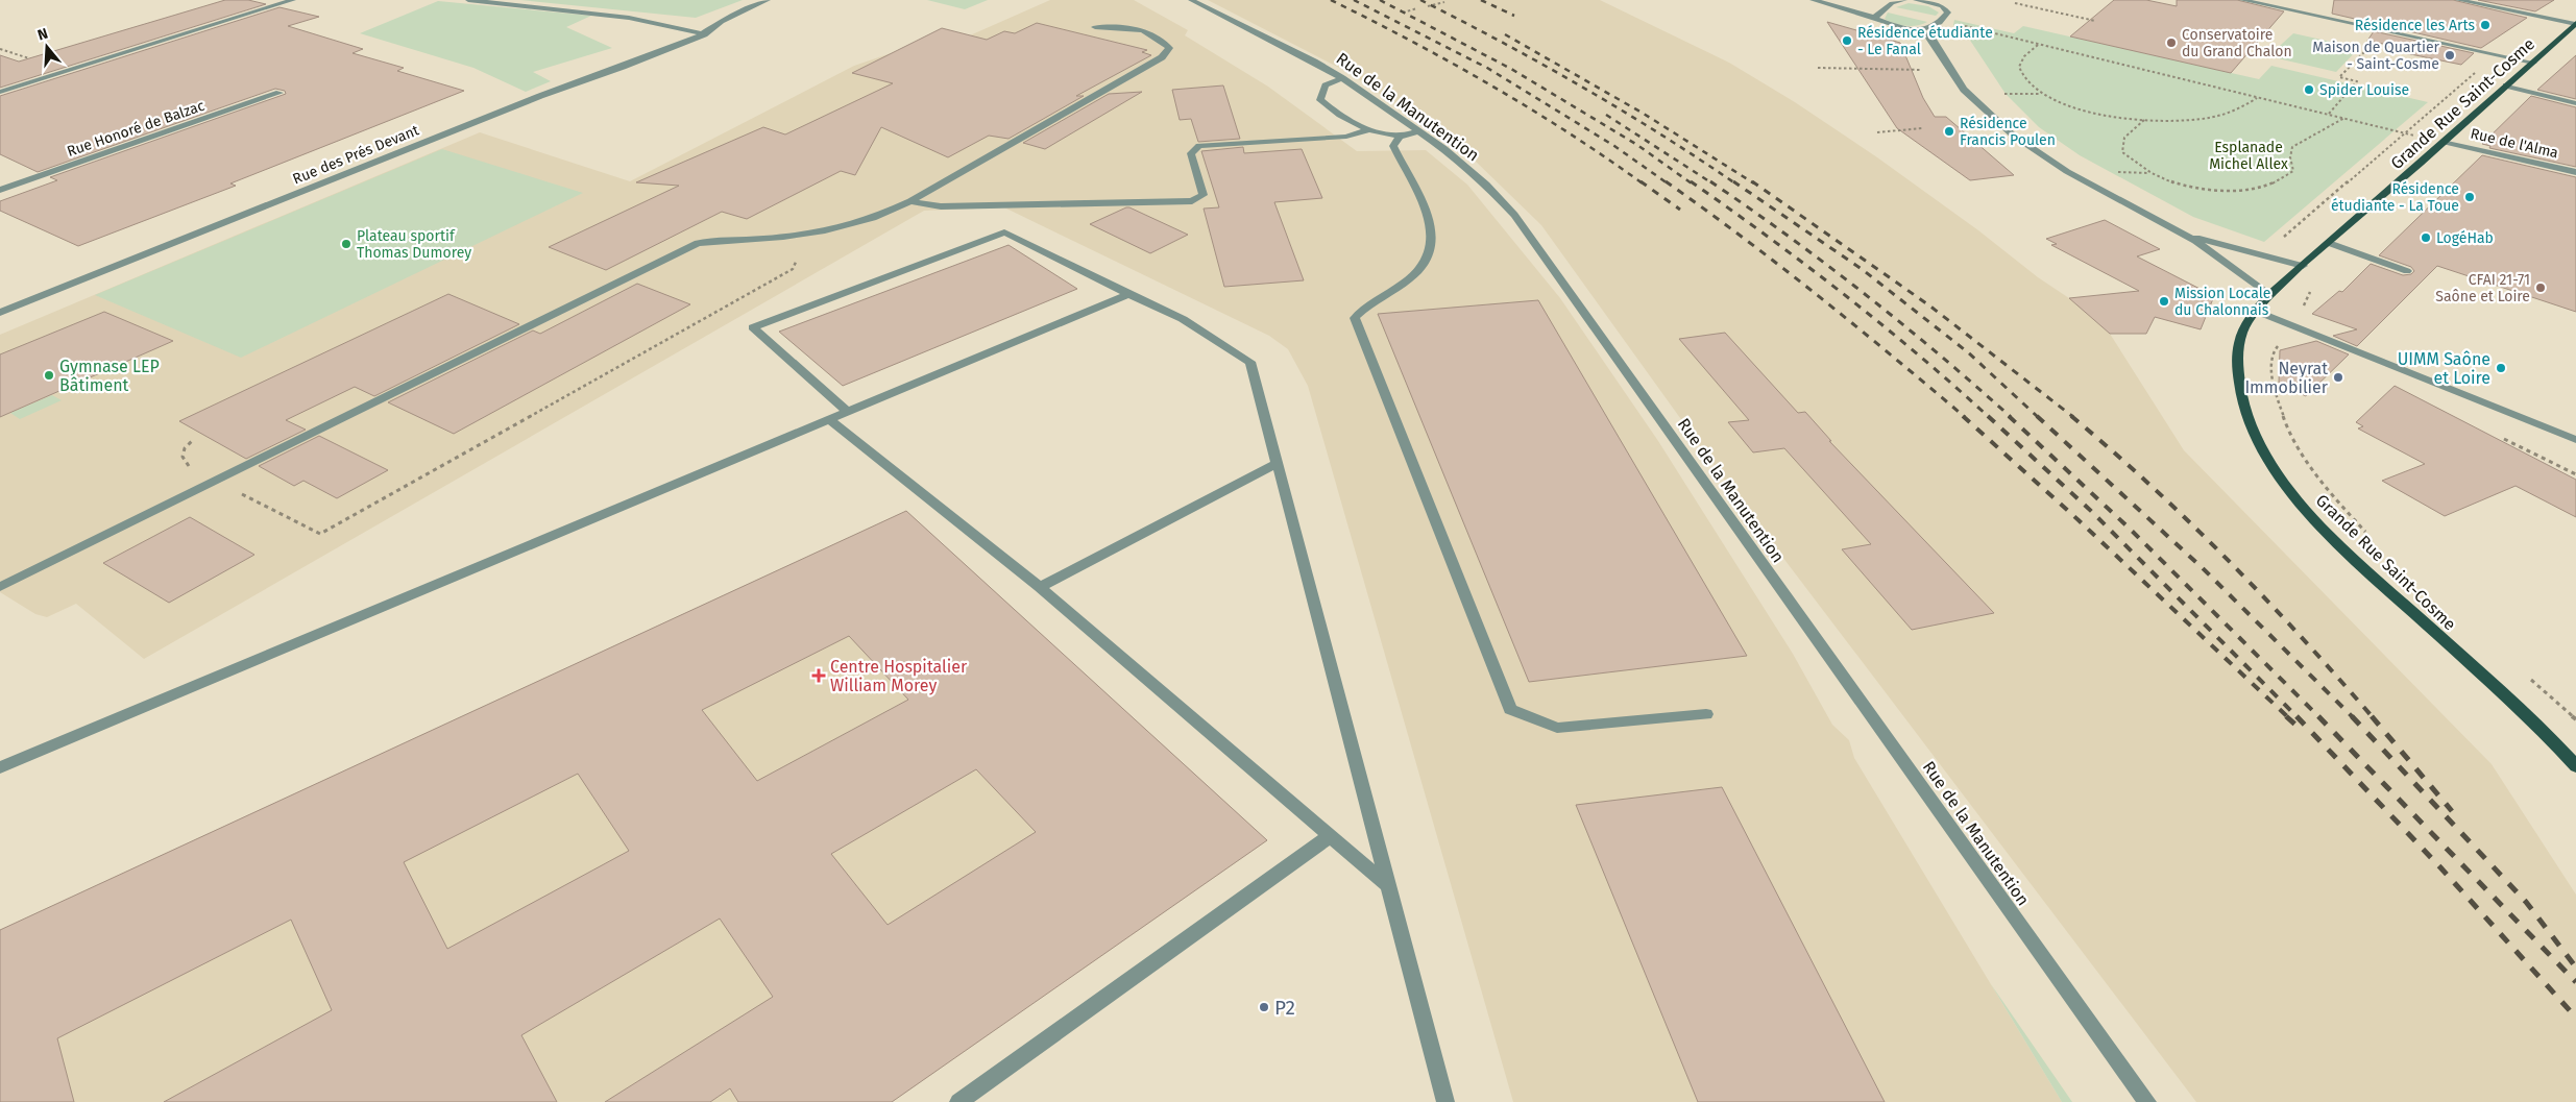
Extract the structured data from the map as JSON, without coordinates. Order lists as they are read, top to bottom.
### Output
{
  "streets": {
    "main road": ["Grande Rue Saint-Cosme"],
    "street": [
      "Rue de la Manutention",
      "Rue Honoré de Balzac",
      "Rue de l'Alma",
      "Rue des Prés Devant"
    ]
  },
  "crossings": [
    ["Grande Rue Saint-Cosme", "Rue de l'Alma"]
  ],
  "parks": ["Esplanade Michel Allex"],
  "places": {
    "other": [
      "Résidence les Arts",
      "Résidence étudiante - Le Fanal",
      "Conservatoire du Grand Chalon",
      "Maison de Quartier - Saint-Cosme",
      "Spider Louise",
      "Résidence Francis Poulen",
      "Résidence étudiante - La Toue",
      "LogéHab",
      "Plateau sportif Thomas Dumorey",
      "CFAI 21-71 Saône et Loire",
      "Mission Locale du Chalonnais",
      "UIMM Saône et Loire",
      "Gymnase LEP Bâtiment",
      "Neyrat Immobilier",
      "P2"
    ],
    "health": ["Centre Hospitalier William Morey"]
  },
  "north": "top"
}
